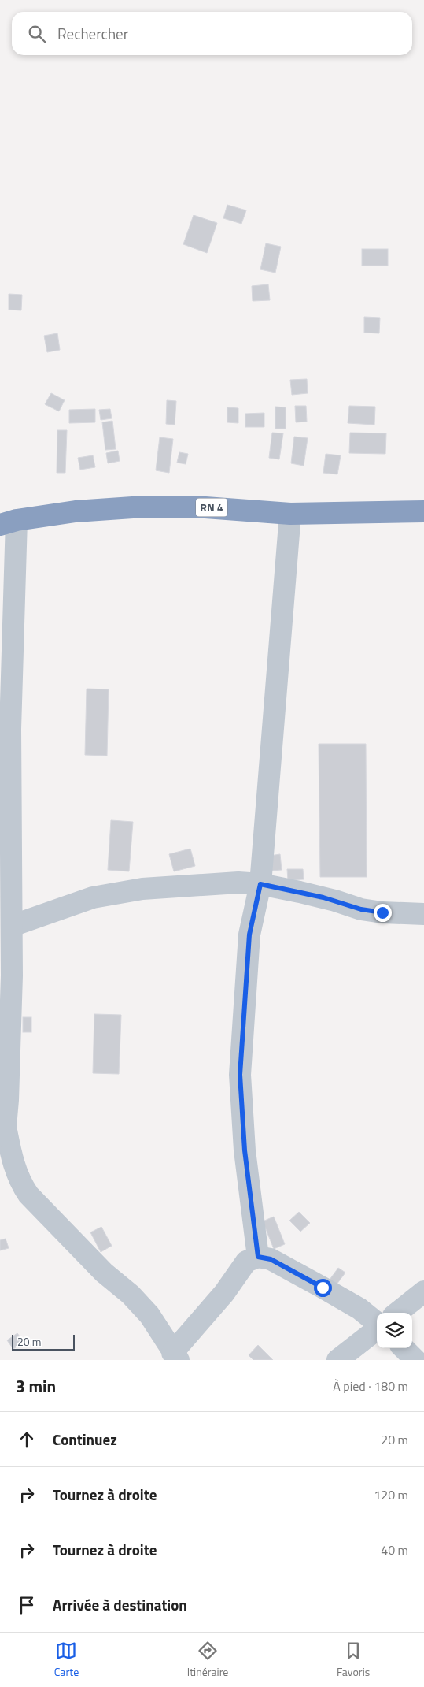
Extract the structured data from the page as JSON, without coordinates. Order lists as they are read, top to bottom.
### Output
{
  "streets": {
    "highway": ["RN 4"]
  },
  "scale_bar": "20 m",
  "page": {
    "search": "Rechercher",
    "scale": "20 m",
    "heading": ["3 min", "À pied · 180 m"],
    "list": [
      ["Continuez", "20 m"],
      ["Tournez à droite", "120 m"],
      ["Tournez à droite", "40 m"],
      "Arrivée à destination"
    ],
    "nav": ["Carte", "Itinéraire", "Favoris"]
  }
}
